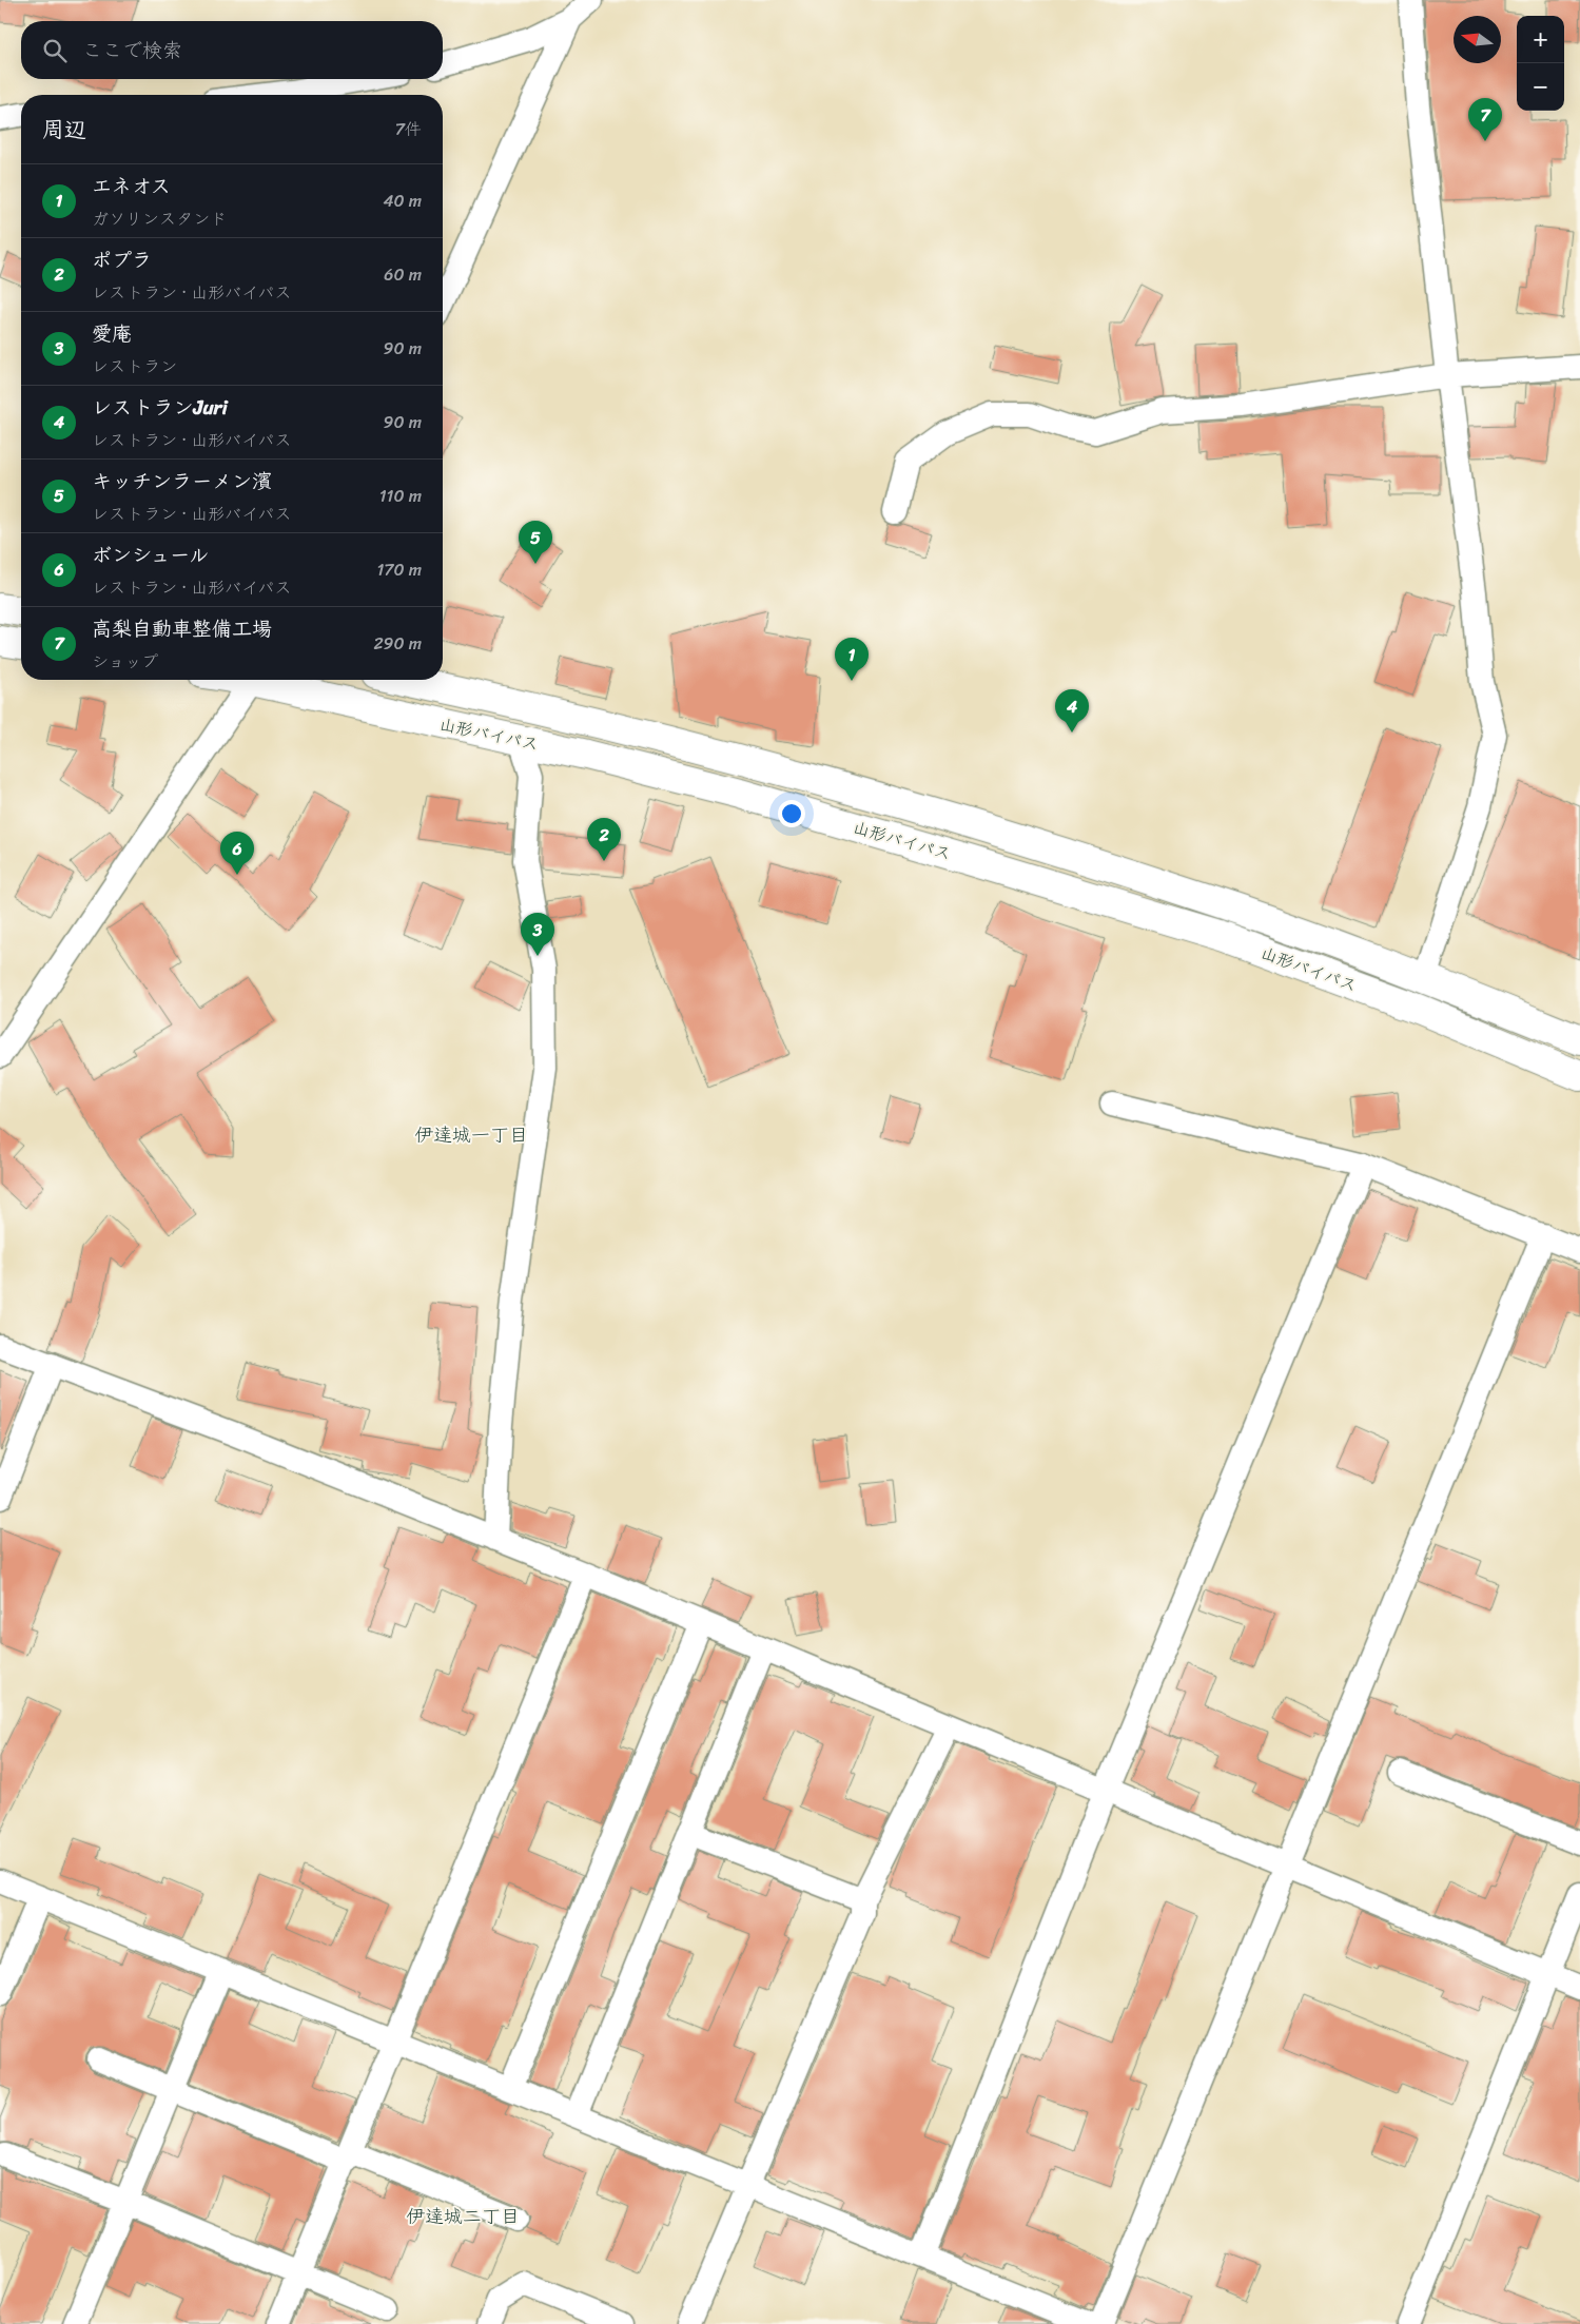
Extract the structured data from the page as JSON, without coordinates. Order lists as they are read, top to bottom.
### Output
{
  "streets": {
    "highway": ["山形バイパス"]
  },
  "districts": ["伊達城一丁目", "伊達城二丁目"],
  "north": "left",
  "page": {
    "map_buttons": ["+", "−"],
    "search": "ここで検索",
    "heading": ["周辺", "7件"],
    "pins": [
      "7",
      "5",
      "1",
      "4",
      "2",
      "6",
      "3"
    ],
    "list": [
      {
        "mark": "1",
        "name": "エネオス",
        "note": "ガソリンスタンド",
        "value": "40 m"
      },
      {
        "mark": "2",
        "name": "ポプラ",
        "note": "レストラン · 山形バイパス",
        "value": "60 m"
      },
      {
        "mark": "3",
        "name": "愛庵",
        "note": "レストラン",
        "value": "90 m"
      },
      {
        "mark": "4",
        "name": "レストランJuri",
        "note": "レストラン · 山形バイパス",
        "value": "90 m"
      },
      {
        "mark": "5",
        "name": "キッチンラーメン濱",
        "note": "レストラン · 山形バイパス",
        "value": "110 m"
      },
      {
        "mark": "6",
        "name": "ボンシュール",
        "note": "レストラン · 山形バイパス",
        "value": "170 m"
      },
      {
        "mark": "7",
        "name": "高梨自動車整備工場",
        "note": "ショップ",
        "value": "290 m"
      }
    ]
  }
}
